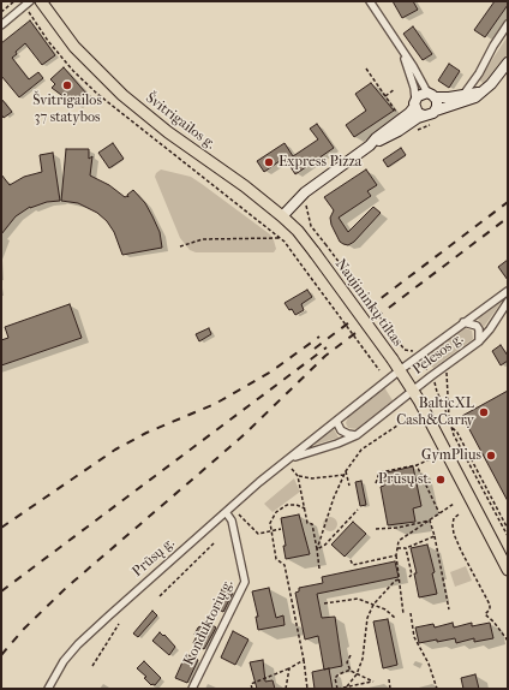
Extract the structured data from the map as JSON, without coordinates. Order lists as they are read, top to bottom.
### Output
{
  "streets": {
    "main road": ["Švitrigailos g.", "Naujininkų tiltas"],
    "street": ["Pelesos g.", "Prūsų g.", "Konduktorių g."]
  },
  "crossings": [
    ["Švitrigailos g.", "Naujininkų tiltas"],
    ["Naujininkų tiltas", "Pelesos g."],
    ["Naujininkų tiltas", "Prūsų g."],
    ["Pelesos g.", "Prūsų g."],
    ["Prūsų g.", "Konduktorių g."]
  ],
  "places": [
    "Švitrigailos 37 statybos",
    "Express Pizza",
    "BalticXL Cash&Carry",
    "GymPlius",
    "Prūsų st."
  ]
}
